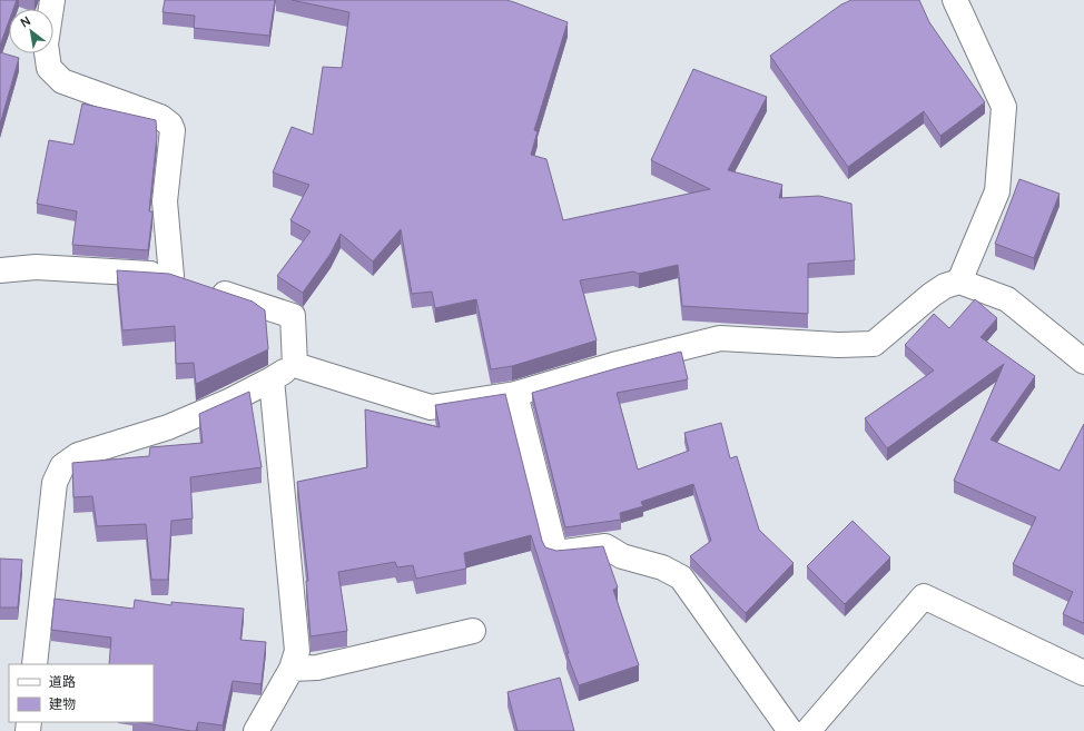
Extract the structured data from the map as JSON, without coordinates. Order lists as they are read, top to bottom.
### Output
{
  "legend": ["道路", "建物"],
  "north": "top left"
}
